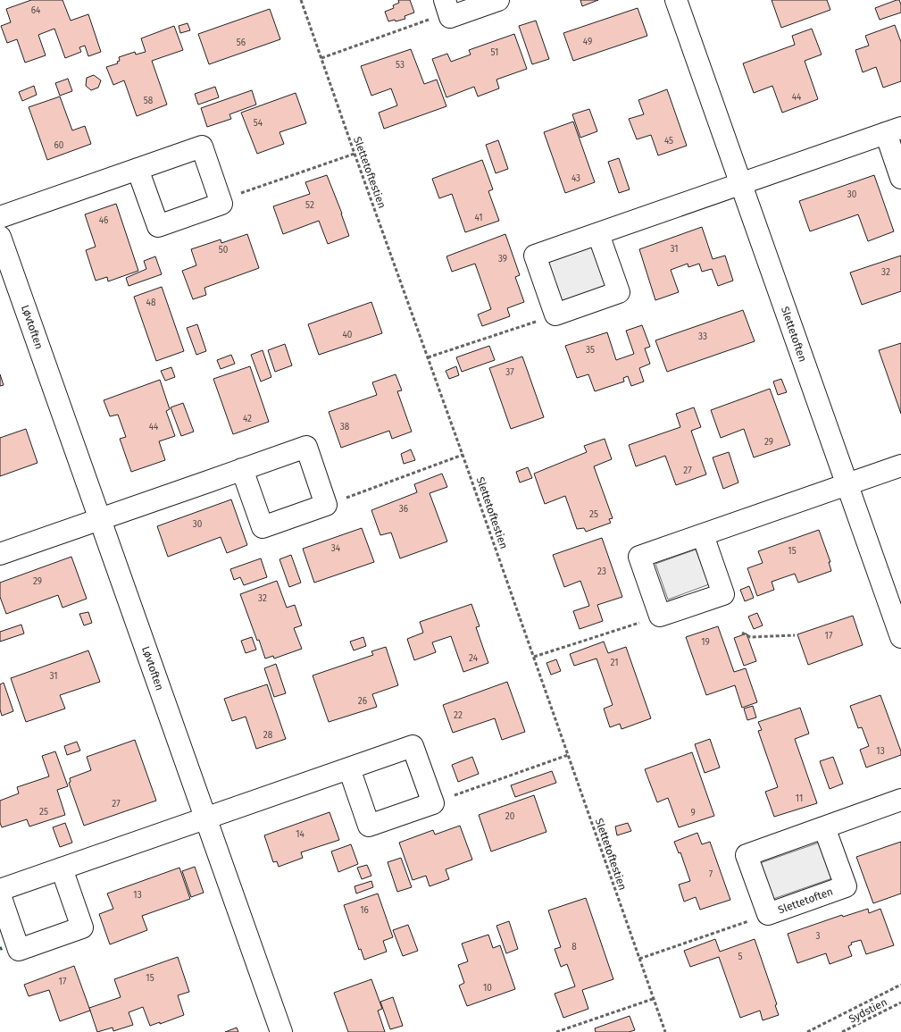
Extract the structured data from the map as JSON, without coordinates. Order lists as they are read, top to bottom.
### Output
{
  "streets": {
    "street": ["Løvtoften", "Slettetoften"],
    "path": ["Slettetoftestien", "Sydstien"]
  },
  "house_numbers": [
    "64",
    "49",
    "56",
    "51",
    "53",
    "44",
    "58",
    "54",
    "45",
    "60",
    "43",
    "30",
    "52",
    "41",
    "46",
    "31",
    "50",
    "39",
    "32",
    "48",
    "40",
    "33",
    "35",
    "37",
    "42",
    "44",
    "38",
    "29",
    "27",
    "36",
    "25",
    "30",
    "34",
    "15",
    "23",
    "29",
    "32",
    "17",
    "19",
    "24",
    "21",
    "31",
    "26",
    "22",
    "28",
    "13",
    "11",
    "27",
    "25",
    "9",
    "20",
    "14",
    "7",
    "13",
    "16",
    "3",
    "8",
    "5",
    "15",
    "17",
    "10"
  ]
}
